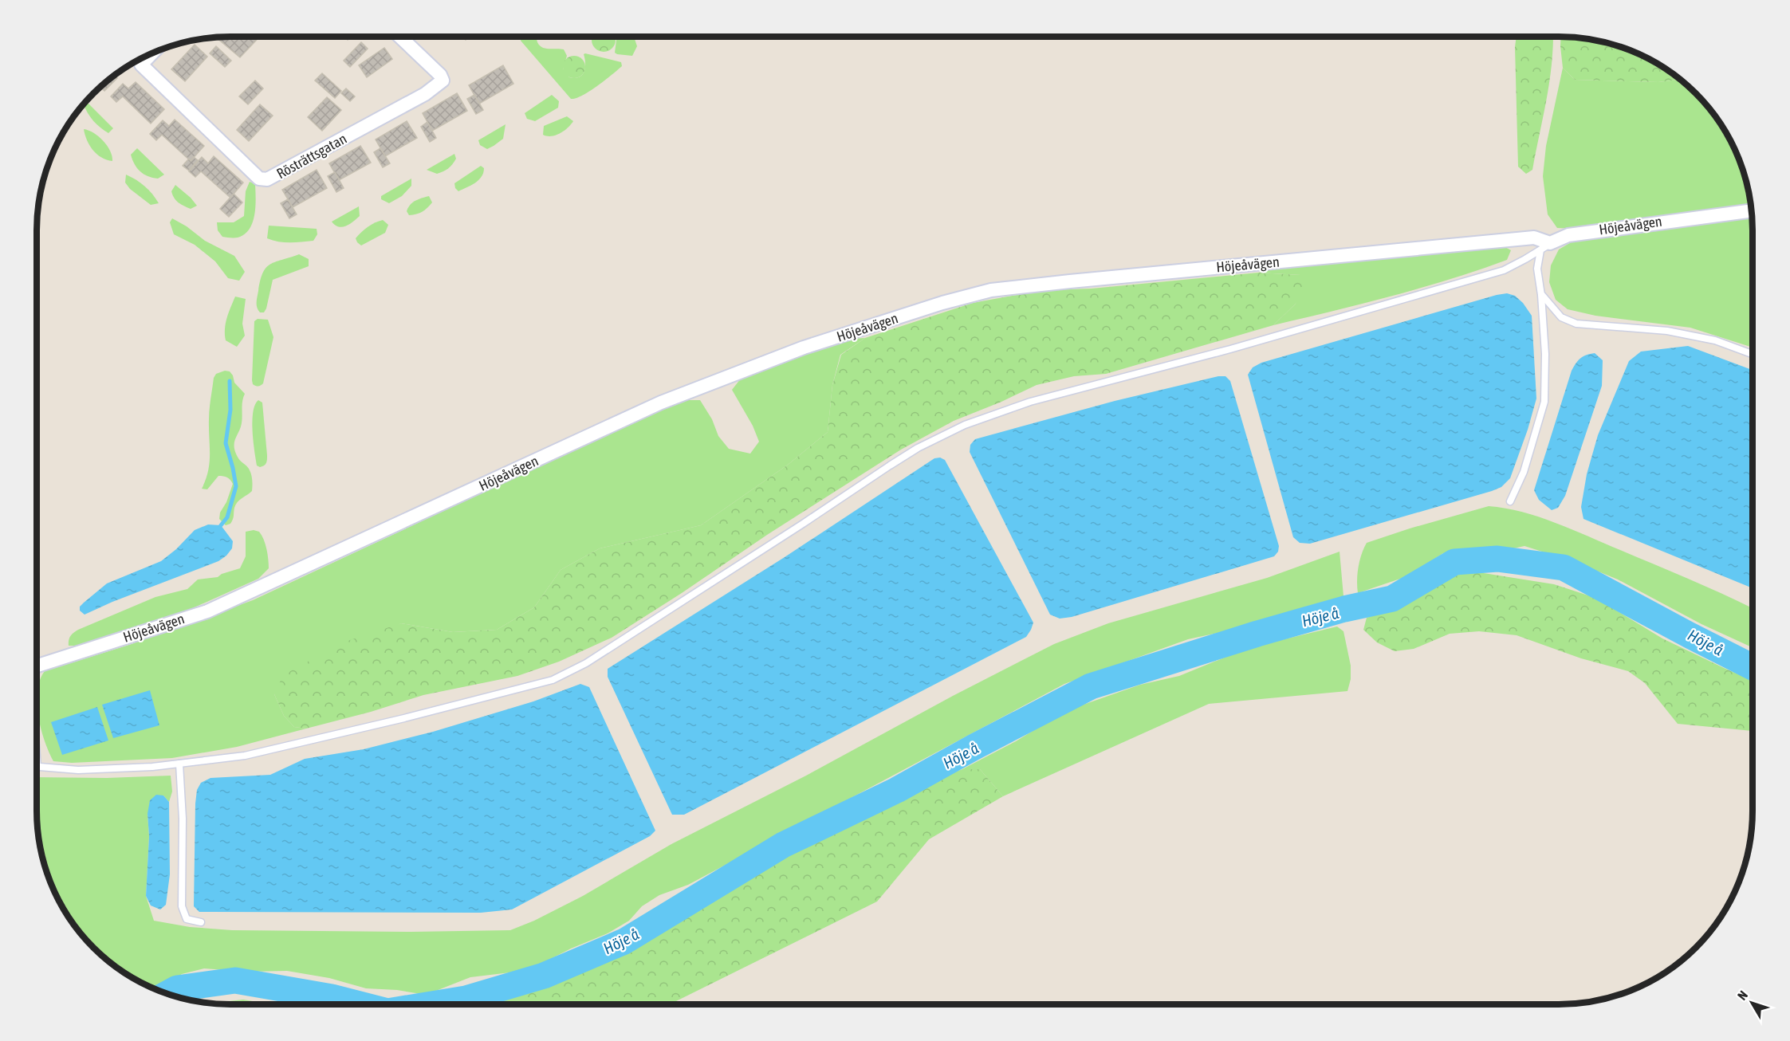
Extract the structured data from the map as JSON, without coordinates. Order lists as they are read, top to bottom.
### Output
{
  "streets": {
    "street": ["Rösträttsgatan", "Höjeåvägen"]
  },
  "water": ["Höje å"],
  "north": "top left"
}
